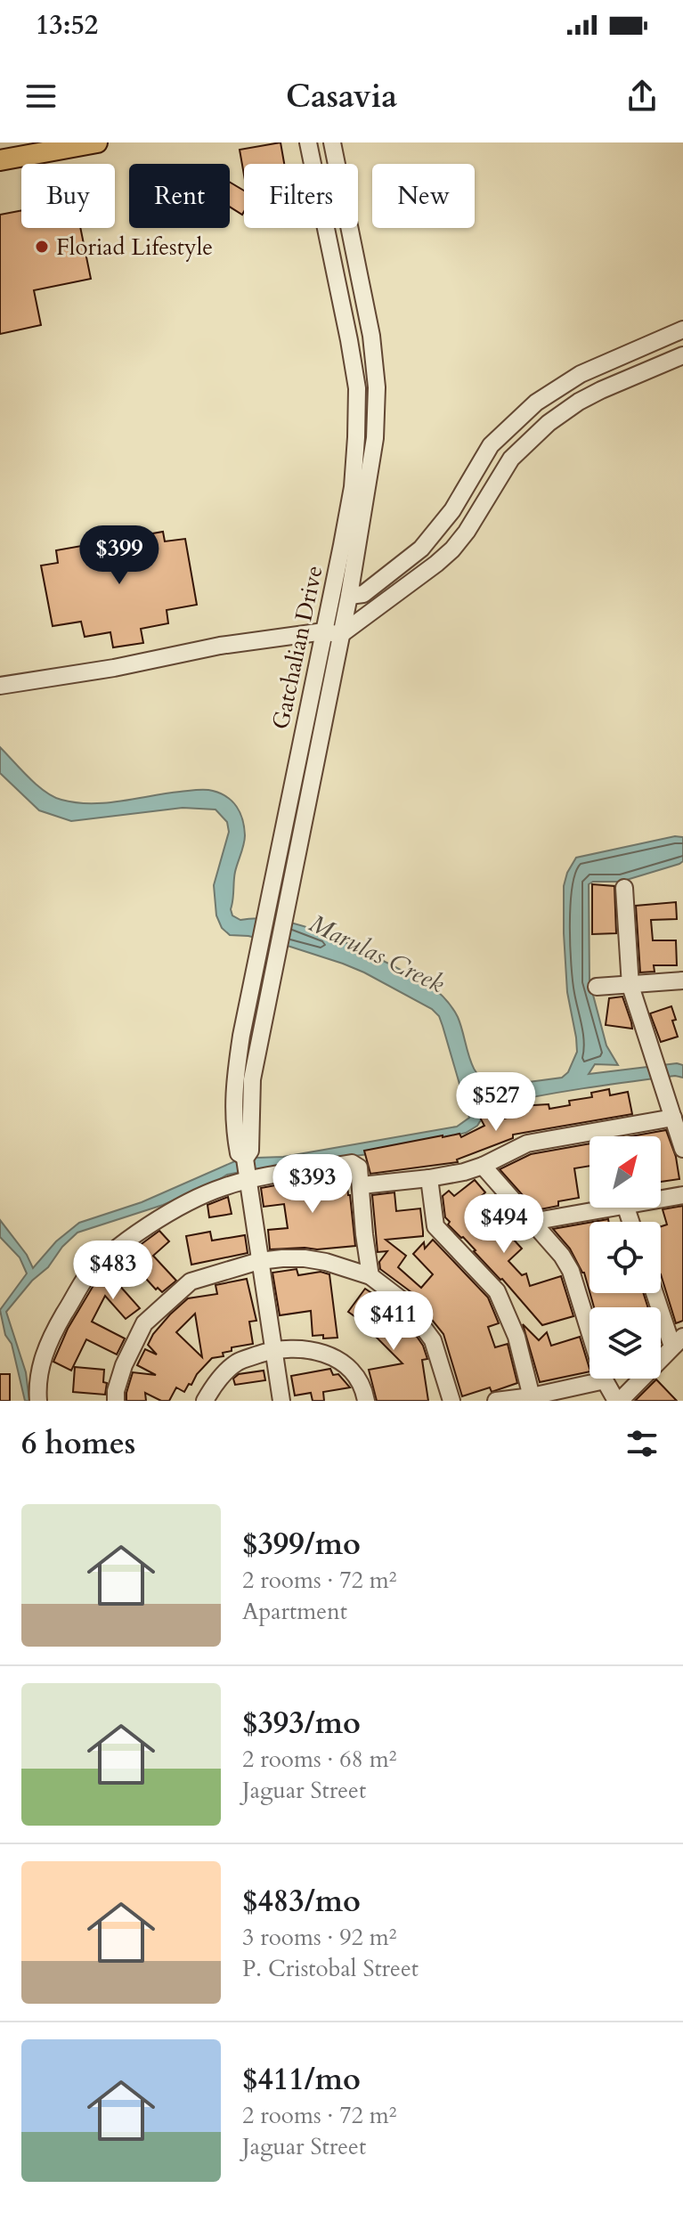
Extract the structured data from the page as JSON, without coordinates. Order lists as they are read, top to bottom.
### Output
{
  "streets": {
    "street": ["Gatchalian Drive"]
  },
  "water": ["Marulas Creek"],
  "places": ["Floriad Lifestyle"],
  "north": "top right",
  "page": {
    "status": "13:52",
    "header": "Casavia",
    "chip": [
      "Buy",
      "Rent",
      "Filters",
      "New"
    ],
    "price": [
      "$399",
      "$527",
      "$393",
      "$494",
      "$483",
      "$411"
    ],
    "heading": "6 homes",
    "list": [
      {
        "name": "$399/mo",
        "note": "2 rooms · 72 m² · Apartment"
      },
      {
        "name": "$393/mo",
        "note": "2 rooms · 68 m² · Jaguar Street"
      },
      {
        "name": "$483/mo",
        "note": "3 rooms · 92 m² · P. Cristobal Street"
      },
      {
        "name": "$411/mo",
        "note": "2 rooms · 72 m² · Jaguar Street"
      }
    ]
  }
}
